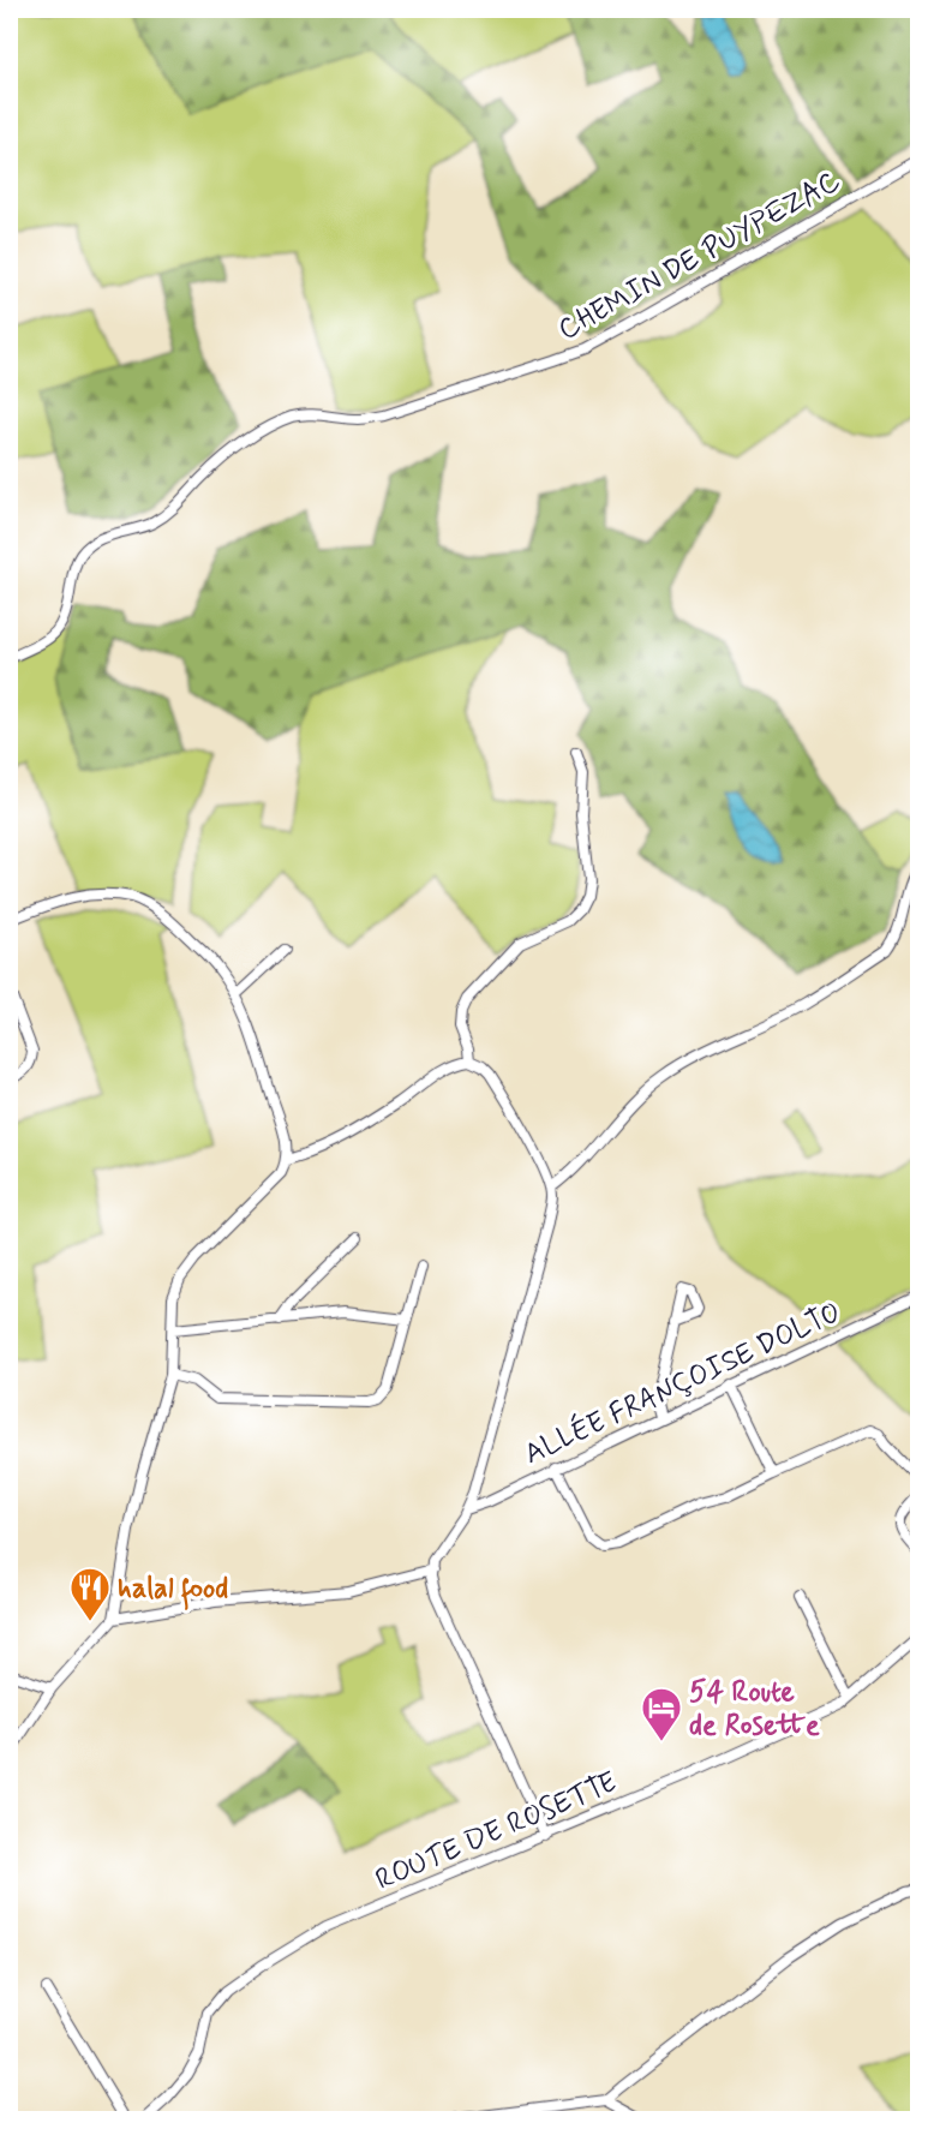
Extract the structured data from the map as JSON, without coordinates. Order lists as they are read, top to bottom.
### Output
{
  "streets": {
    "street": ["CHEMIN DE PUYPEZAC", "ALLÉE FRANÇOISE DOLTO", "ROUTE DE ROSETTE"]
  },
  "places": {
    "restaurant": ["halal food"],
    "hotel": ["54 Route de Rosette"]
  }
}
